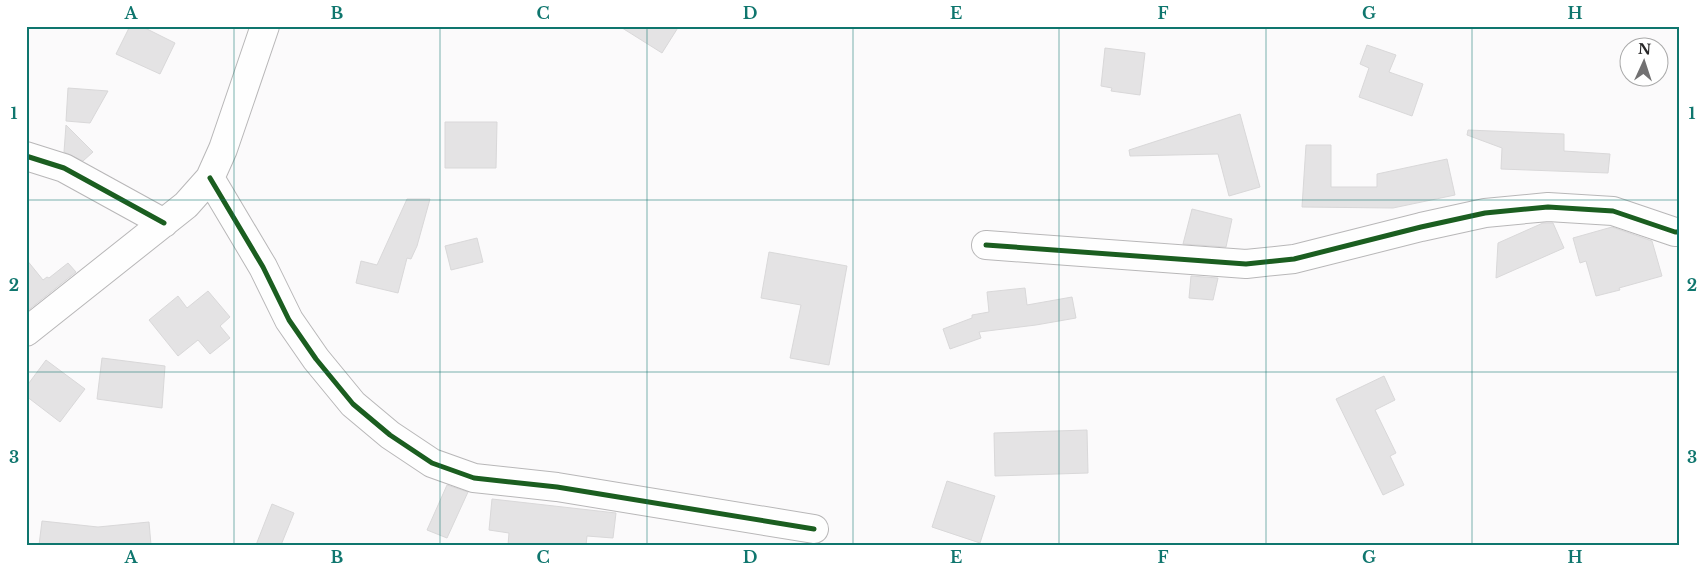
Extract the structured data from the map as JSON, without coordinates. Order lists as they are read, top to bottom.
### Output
{
  "north": "top",
  "grid": {
    "columns": [
      "A",
      "B",
      "C",
      "D",
      "E",
      "F",
      "G",
      "H"
    ],
    "rows": ["1", "2", "3"]
  }
}
